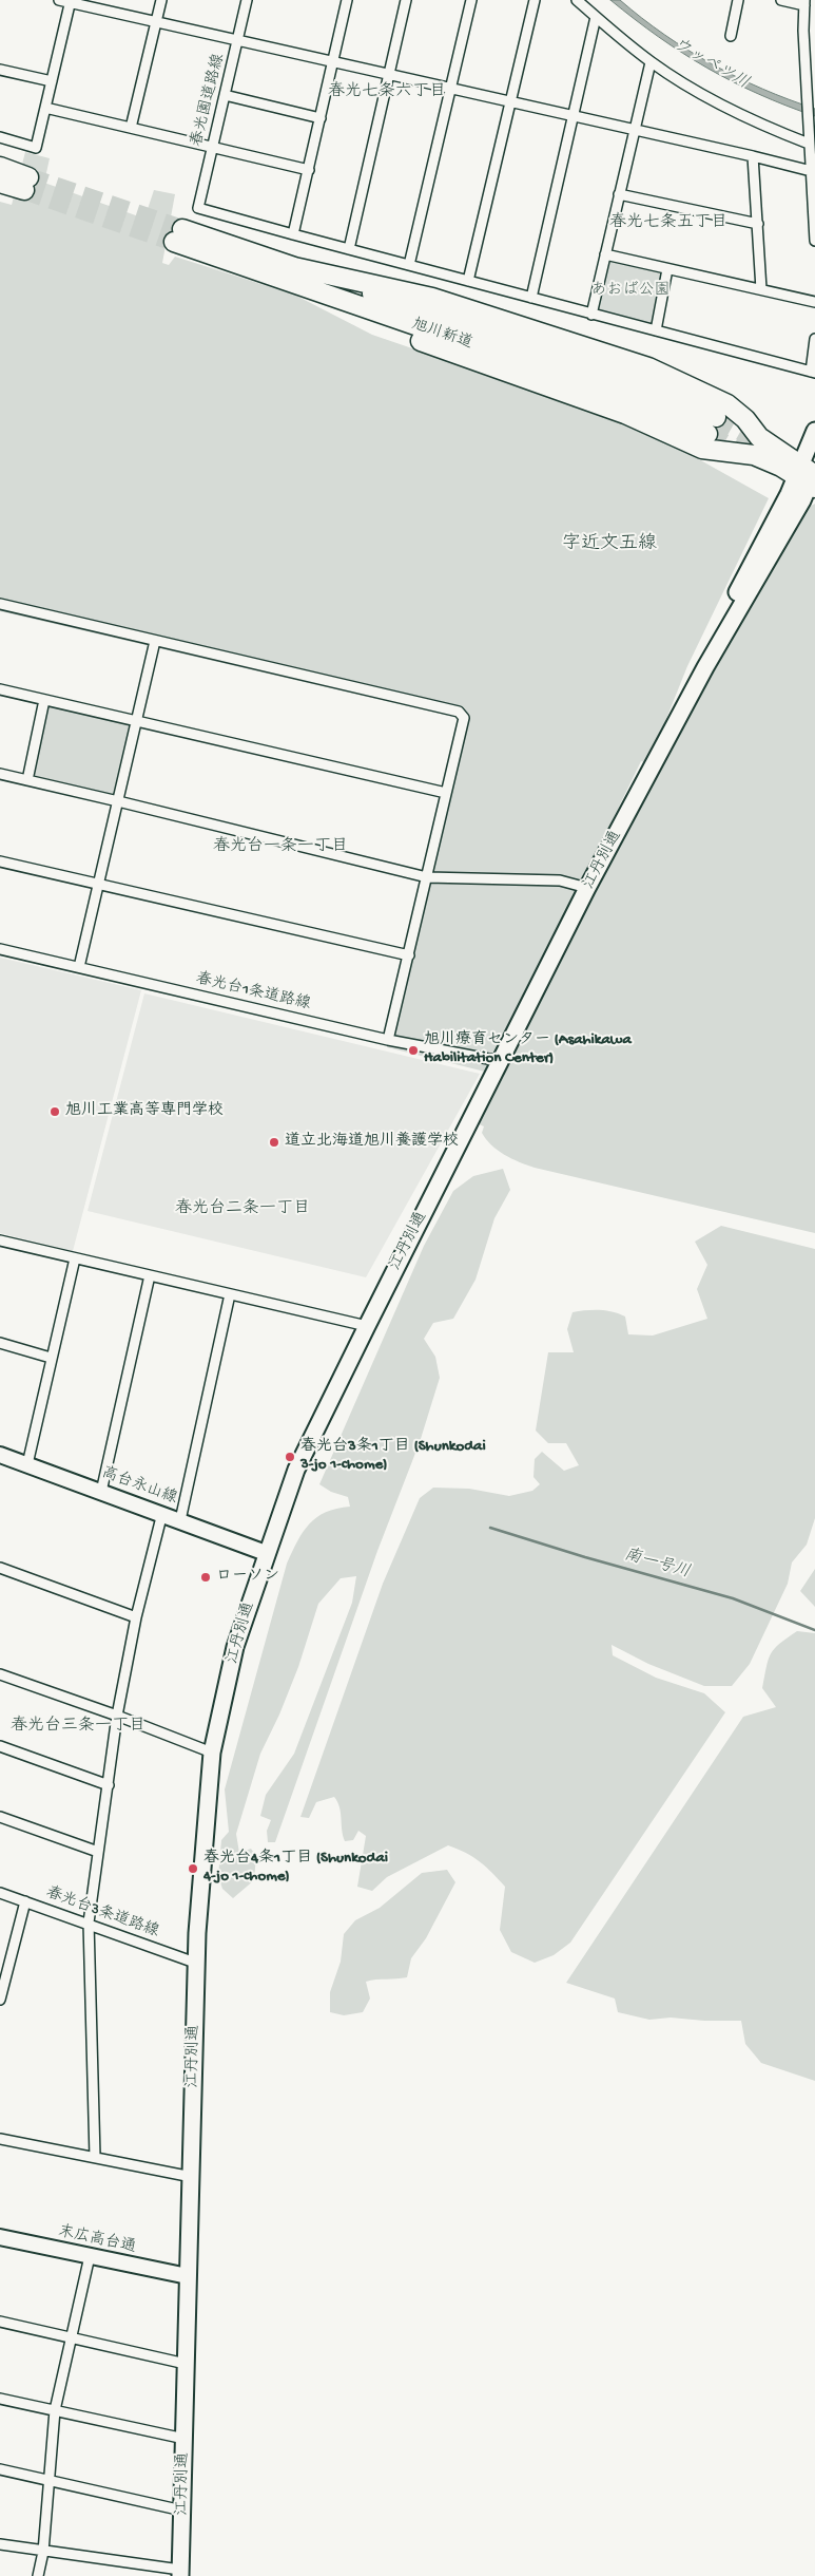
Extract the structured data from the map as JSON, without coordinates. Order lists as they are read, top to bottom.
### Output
{
  "streets": {
    "highway": ["旭川新道"],
    "main road": ["江丹別通"],
    "street": [
      "春光園道路線",
      "春光台1条道路線",
      "高台永山線",
      "春光台3条道路線",
      "末広高台通"
    ]
  },
  "crossings": [
    ["江丹別通", "春光台1条道路線"],
    ["江丹別通", "高台永山線"],
    ["江丹別通", "春光台3条道路線"],
    ["江丹別通", "末広高台通"]
  ],
  "districts": [
    "春光七条六丁目",
    "春光七条五丁目",
    "字近文五線",
    "春光台一条一丁目",
    "春光台二条一丁目",
    "春光台三条一丁目"
  ],
  "water": ["ウッペツ川", "南一号川"],
  "parks": ["あおば公園"],
  "places": [
    "旭川療育センター (Asahikawa Habilitation Center)",
    "旭川工業高等専門学校",
    "道立北海道旭川養護学校",
    "春光台3条1丁目 (Shunkodai 3-jo 1-chome)",
    "ローソン",
    "春光台4条1丁目 (Shunkodai 4-jo 1-chome)"
  ]
}
